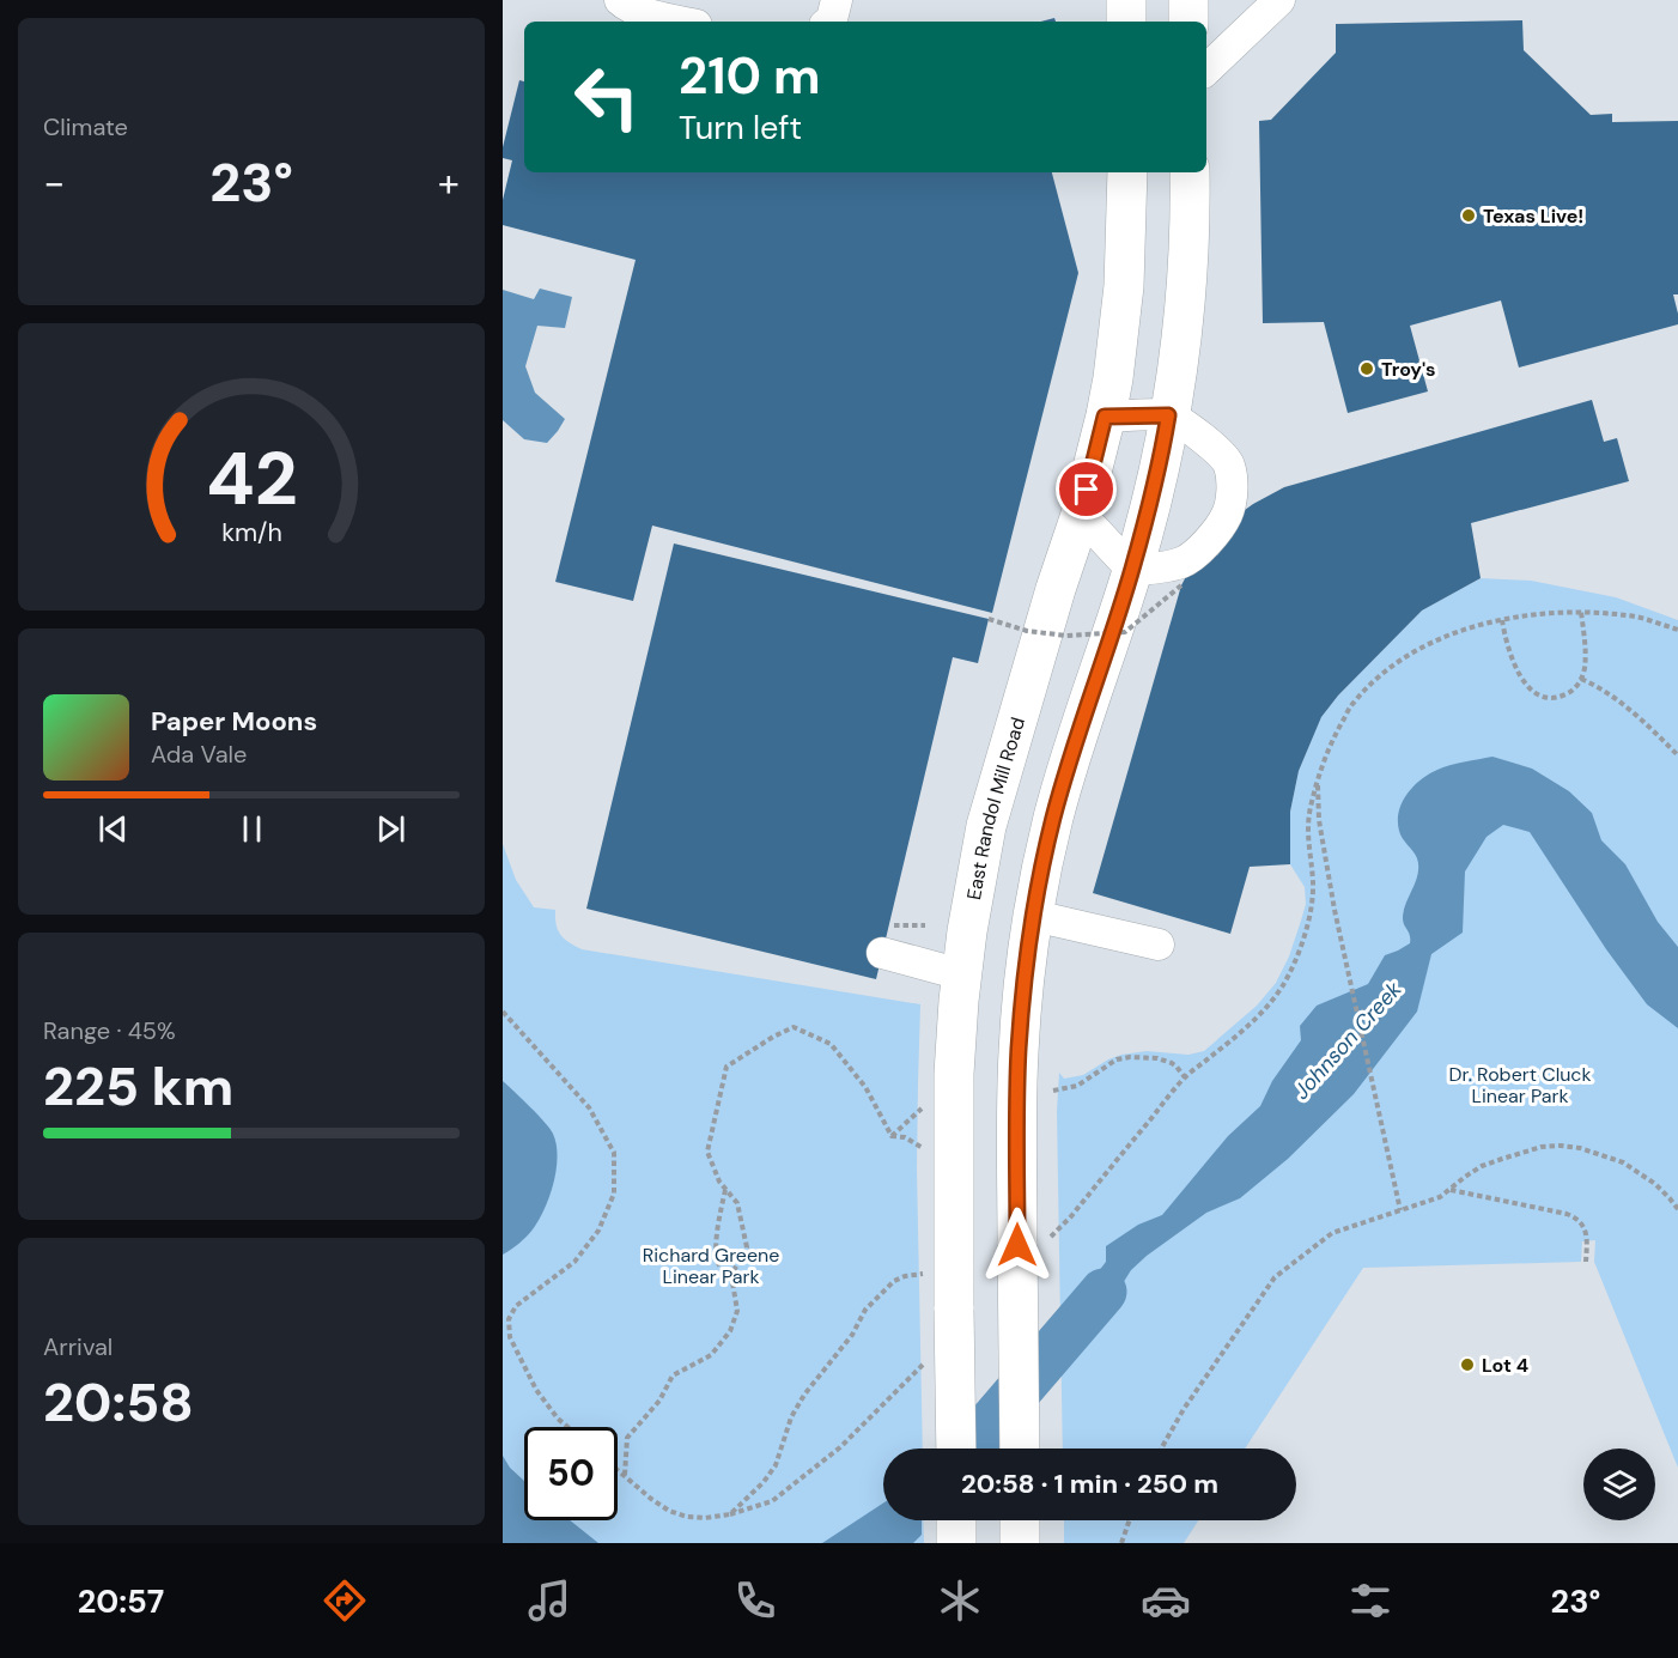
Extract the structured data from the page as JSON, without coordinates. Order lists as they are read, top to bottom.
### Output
{
  "streets": {
    "main road": ["East Randol Mill Road"]
  },
  "water": ["Johnson Creek"],
  "parks": ["Dr. Robert Cluck Linear Park", "Richard Greene Linear Park"],
  "places": ["Texas Live!", "Troy's", "Lot 4"],
  "page": {
    "tile": [
      "Climate",
      ["Range · 45%", "225 km"],
      ["Arrival", "20:58"]
    ],
    "turn": ["210 m", "Turn left"],
    "heat": ["−", "23°", "+"],
    "song": ["Paper Moons", "Ada Vale"],
    "limit": "50",
    "trip": "20:58 · 1 min · 250 m",
    "tabs": ["20:57", "23°"],
    "gauge": ["42", "km/h"]
  }
}
